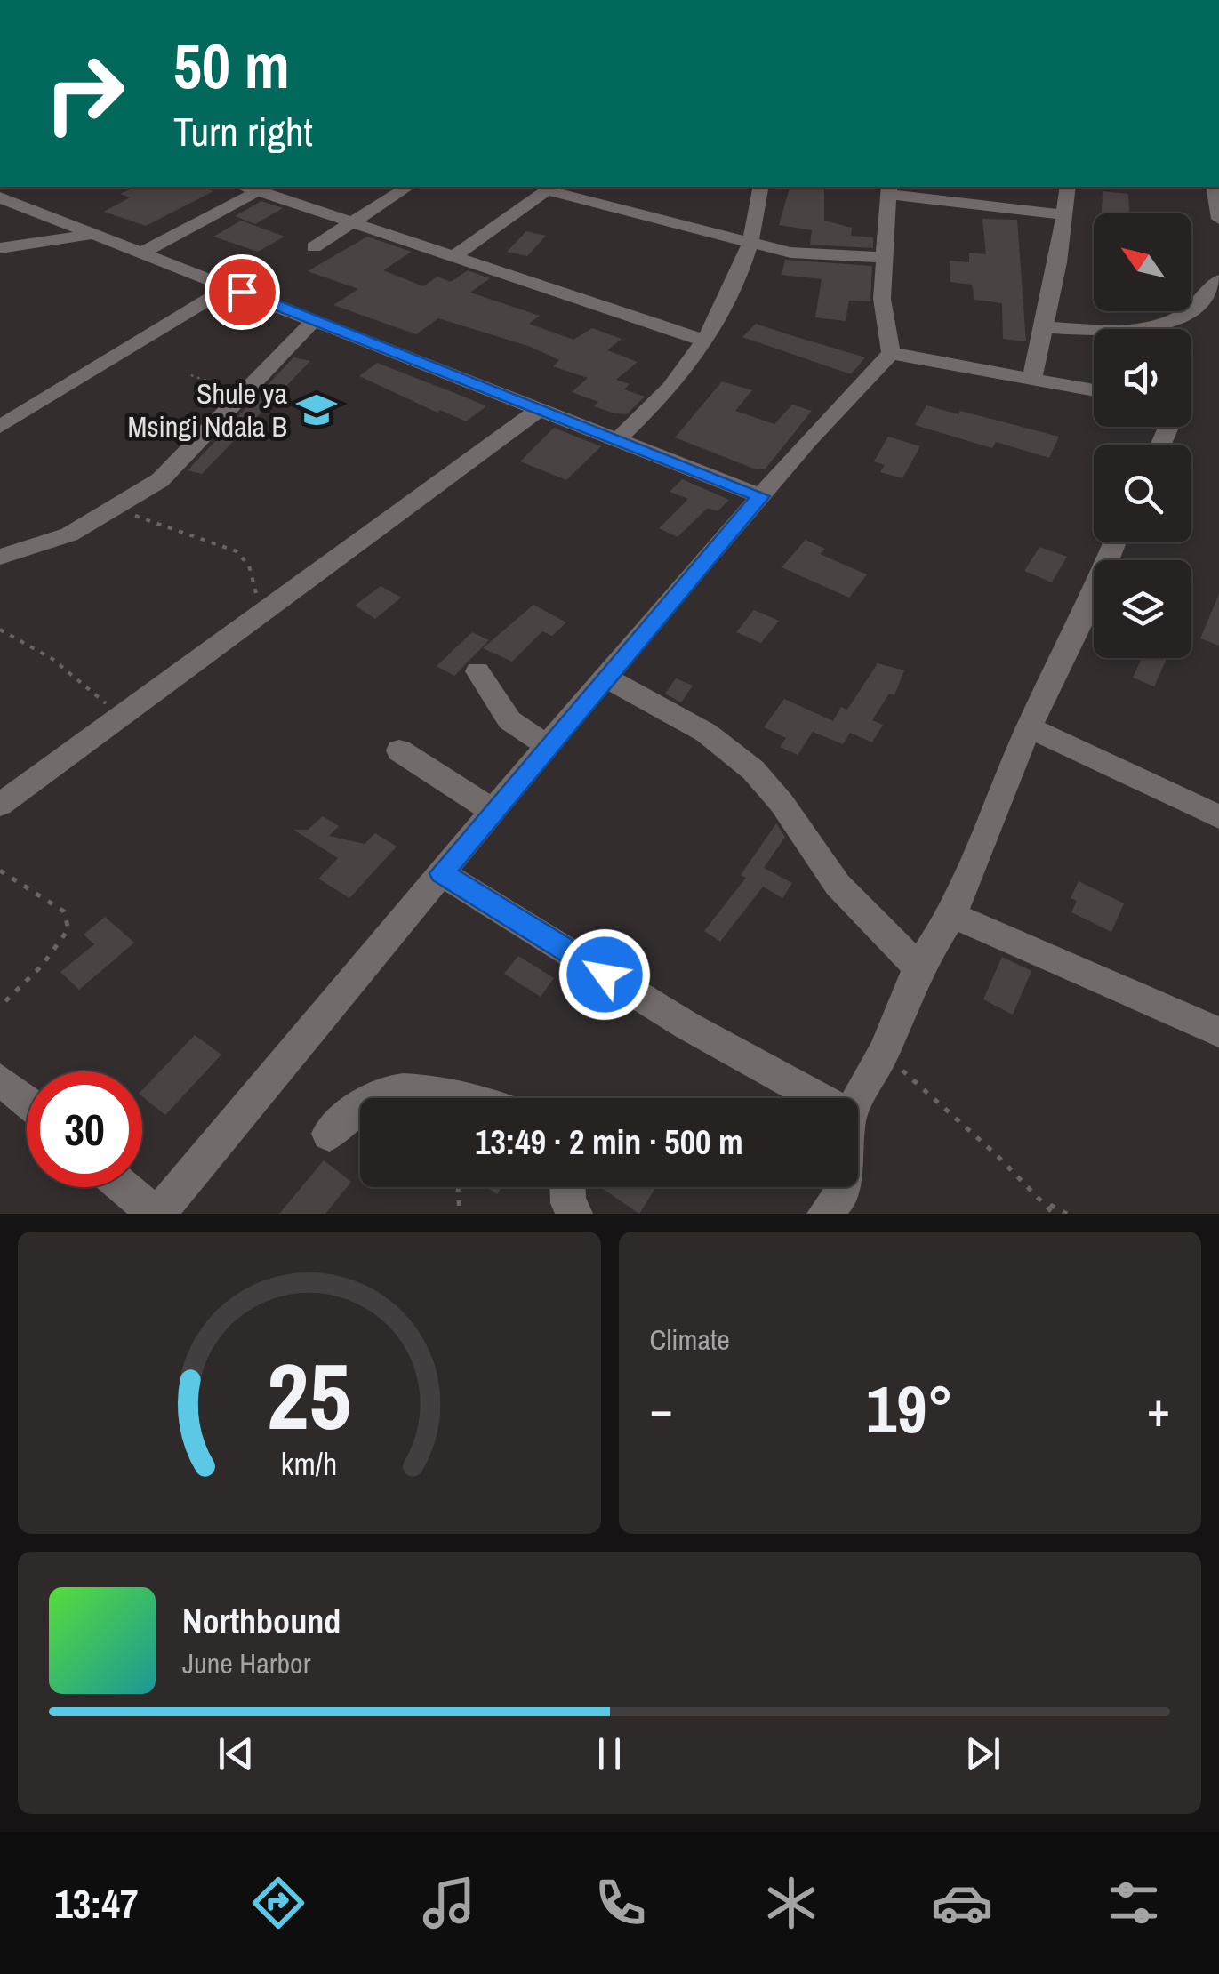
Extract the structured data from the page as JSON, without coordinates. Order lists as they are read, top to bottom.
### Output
{
  "places": {
    "school or university": ["Shule ya Msingi Ndala B"]
  },
  "north": "top left",
  "page": {
    "turn": ["50 m", "Turn right"],
    "limit": "30",
    "trip": "13:49 · 2 min · 500 m",
    "tile": "Climate",
    "heat": ["−", "19°", "+"],
    "song": ["Northbound", "June Harbor"],
    "tabs": "13:47",
    "gauge": ["25", "km/h"]
  }
}
